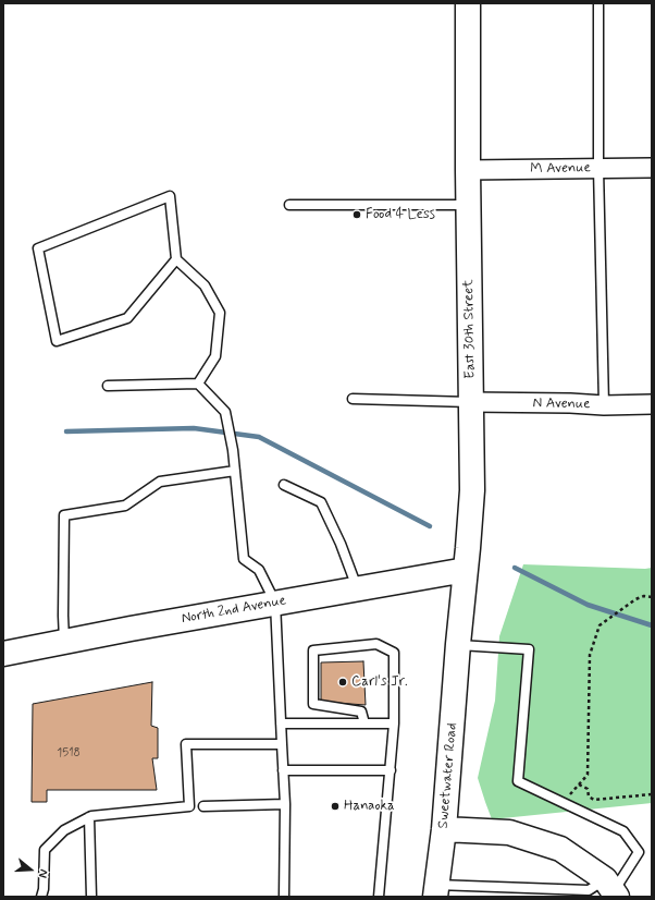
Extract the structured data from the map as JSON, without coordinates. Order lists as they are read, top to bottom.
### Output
{
  "streets": {
    "main road": ["East 30th Street", "North 2nd Avenue", "Sweetwater Road"],
    "street": ["M Avenue", "N Avenue"]
  },
  "crossings": [
    ["M Avenue", "East 30th Street"],
    ["East 30th Street", "N Avenue"],
    ["East 30th Street", "North 2nd Avenue"],
    ["East 30th Street", "Sweetwater Road"]
  ],
  "places": ["Food 4 Less", "Carl's Jr.", "Hanaoka"],
  "house_numbers": ["1518"],
  "north": "right"
}
